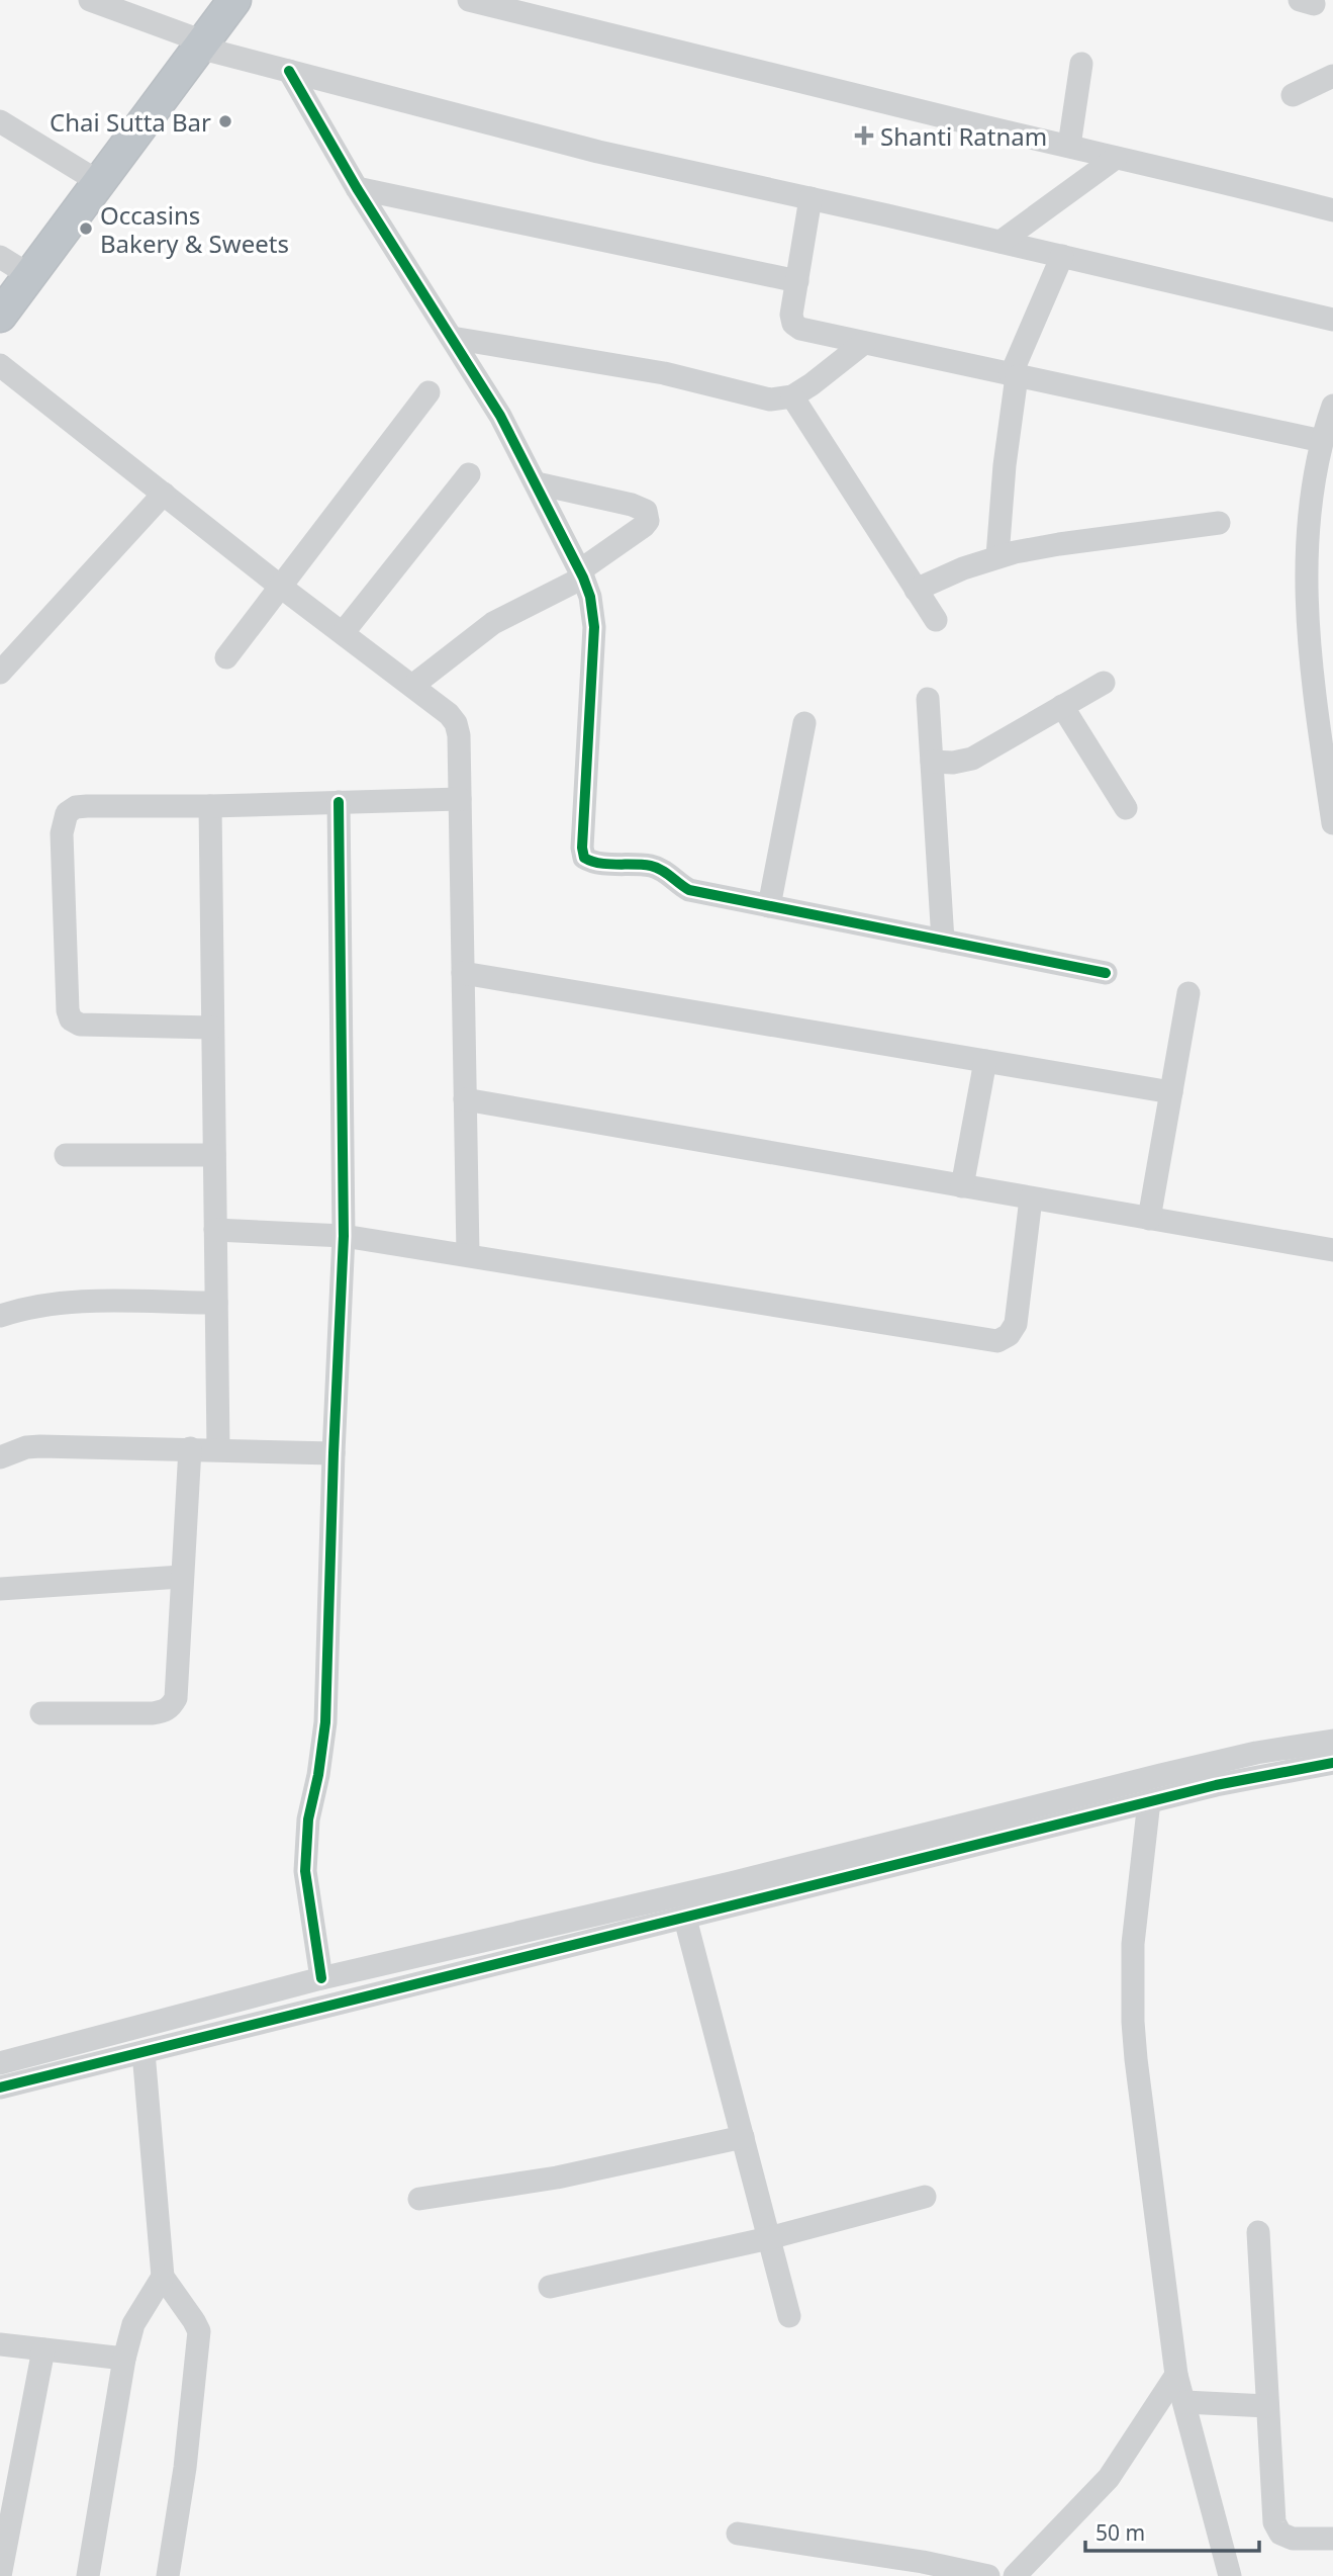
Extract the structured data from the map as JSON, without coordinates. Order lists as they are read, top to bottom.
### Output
{
  "places": {
    "other": ["Chai Sutta Bar", "Occasins Bakery & Sweets"],
    "health": ["Shanti Ratnam"]
  },
  "scale_bar": "50 m"
}
